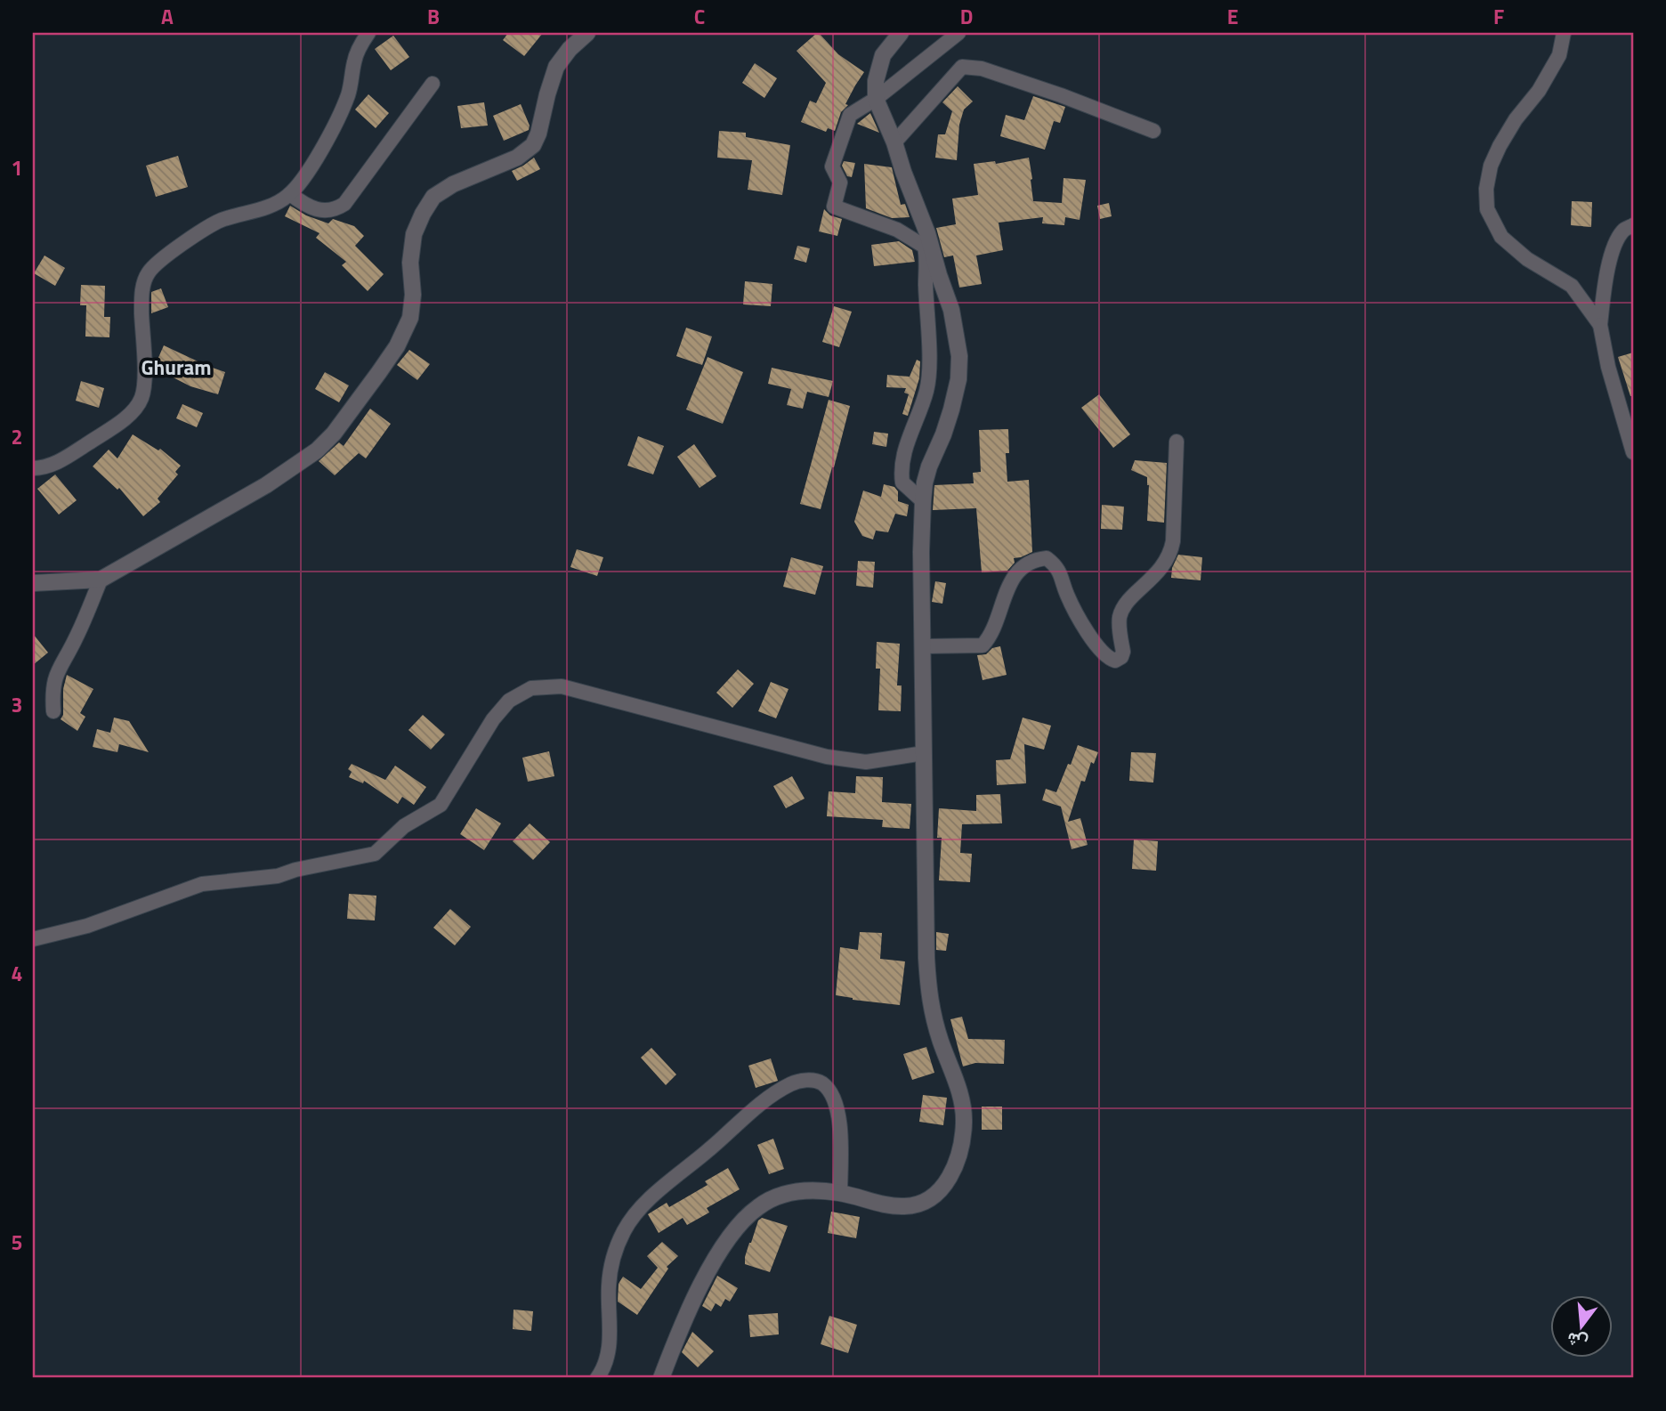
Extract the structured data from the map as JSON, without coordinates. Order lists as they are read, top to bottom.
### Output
{
  "districts": ["Ghuram"],
  "north": "bottom",
  "grid": {
    "columns": [
      "A",
      "B",
      "C",
      "D",
      "E",
      "F"
    ],
    "rows": [
      "1",
      "2",
      "3",
      "4",
      "5"
    ]
  }
}
